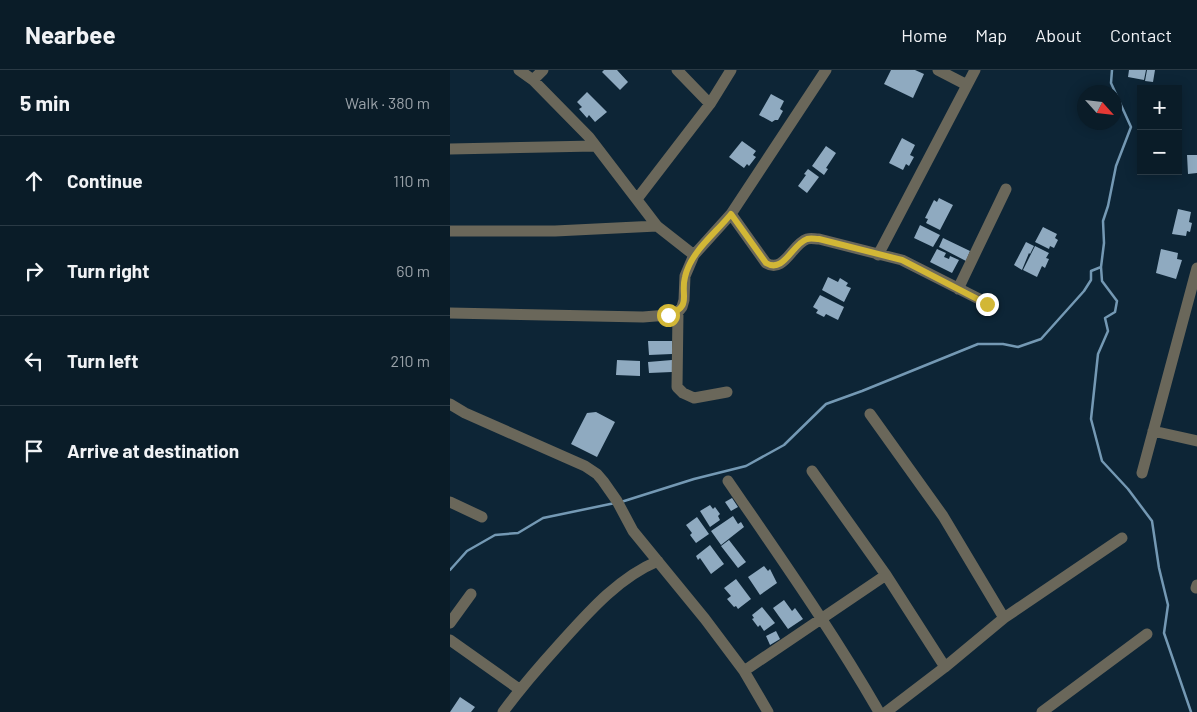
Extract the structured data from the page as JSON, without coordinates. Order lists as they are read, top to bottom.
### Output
{
  "north": "bottom right",
  "page": {
    "header": "Nearbee",
    "nav": [
      "Home",
      "Map",
      "About",
      "Contact"
    ],
    "heading": ["5 min", "Walk · 380 m"],
    "map_buttons": ["+", "−"],
    "list": [
      ["Continue", "110 m"],
      ["Turn right", "60 m"],
      ["Turn left", "210 m"],
      "Arrive at destination"
    ]
  }
}
